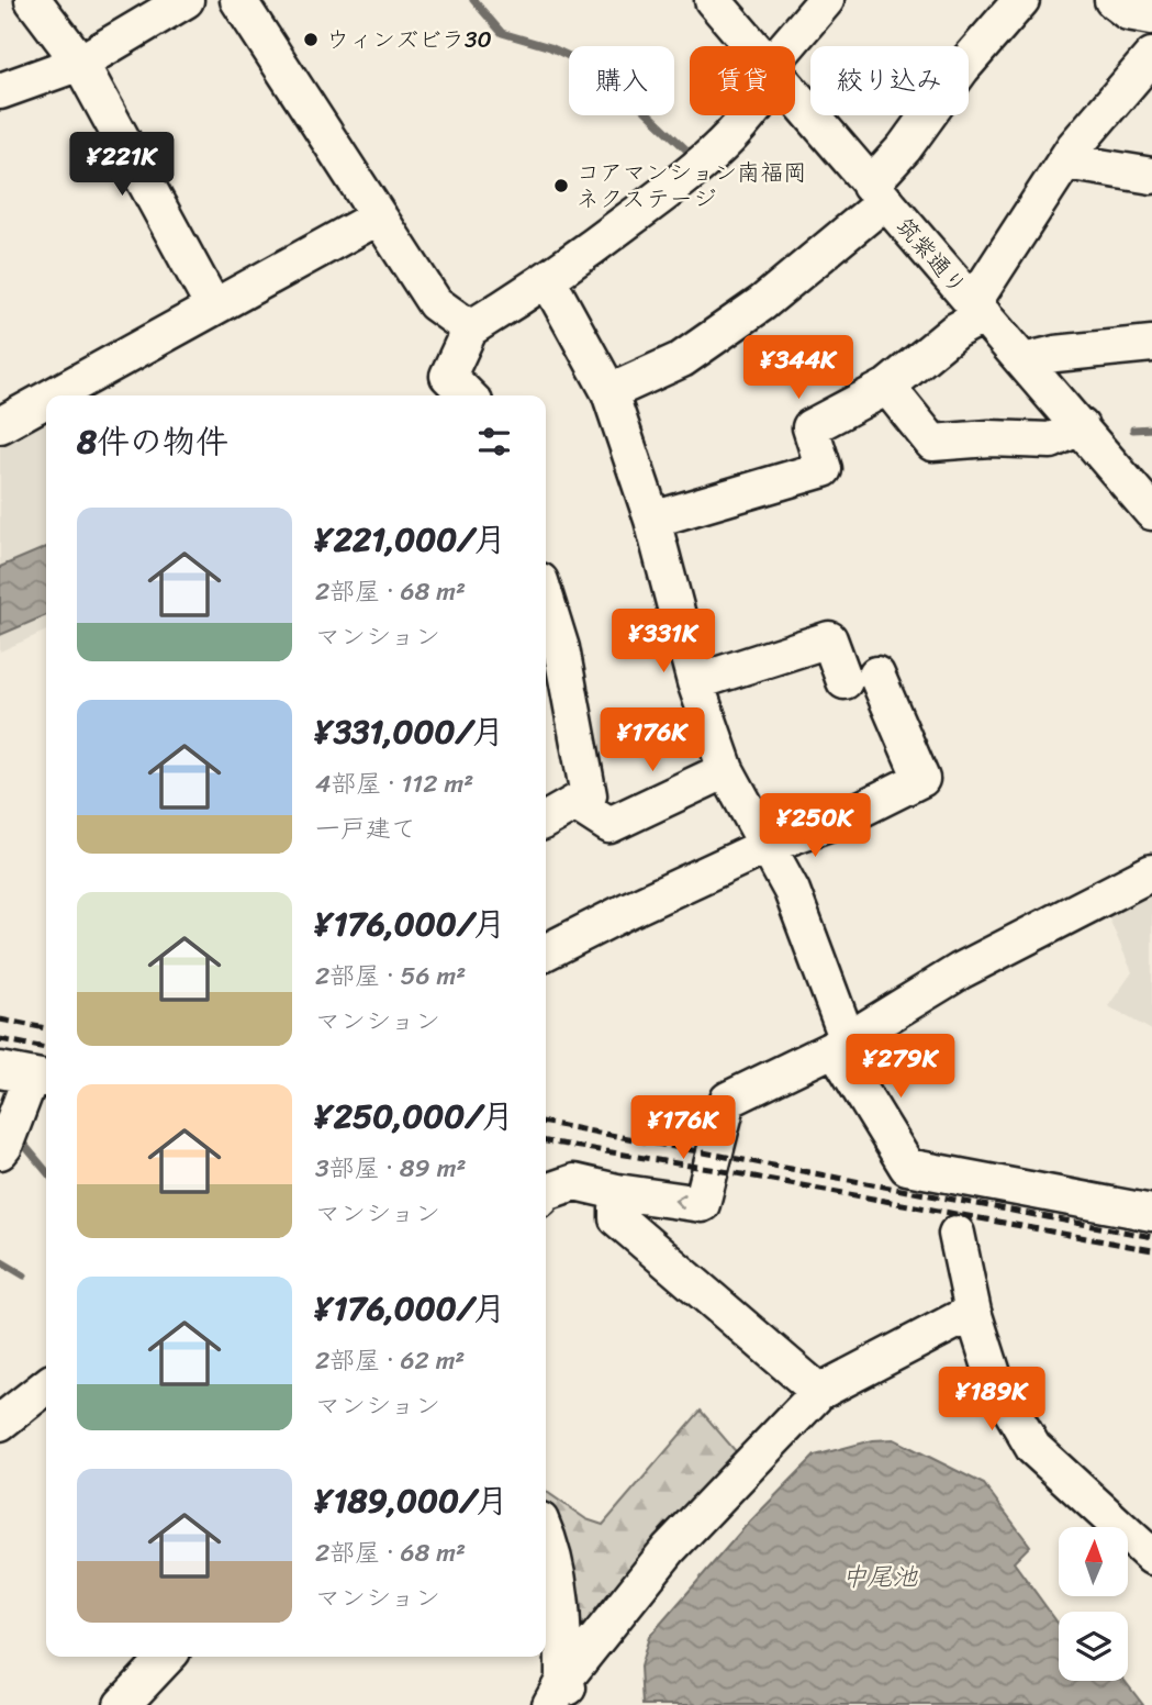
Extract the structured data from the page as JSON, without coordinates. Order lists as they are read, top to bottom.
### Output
{
  "streets": {
    "street": ["筑紫通り"]
  },
  "water": ["中尾池"],
  "places": ["ウィンズビラ30", "コアマンション南福岡 ネクステージ"],
  "north": "top",
  "page": {
    "chip": ["購入", "賃貸", "絞り込み"],
    "price": [
      "¥221K",
      "¥344K",
      "¥331K",
      "¥176K",
      "¥250K",
      "¥279K",
      "¥176K",
      "¥189K"
    ],
    "heading": "8件の物件",
    "list": [
      {
        "name": "¥221,000/月",
        "note": "2部屋 · 68 m² · マンション"
      },
      {
        "name": "¥331,000/月",
        "note": "4部屋 · 112 m² · 一戸建て"
      },
      {
        "name": "¥176,000/月",
        "note": "2部屋 · 56 m² · マンション"
      },
      {
        "name": "¥250,000/月",
        "note": "3部屋 · 89 m² · マンション"
      },
      {
        "name": "¥176,000/月",
        "note": "2部屋 · 62 m² · マンション"
      },
      {
        "name": "¥189,000/月",
        "note": "2部屋 · 68 m² · マンション"
      }
    ]
  }
}
